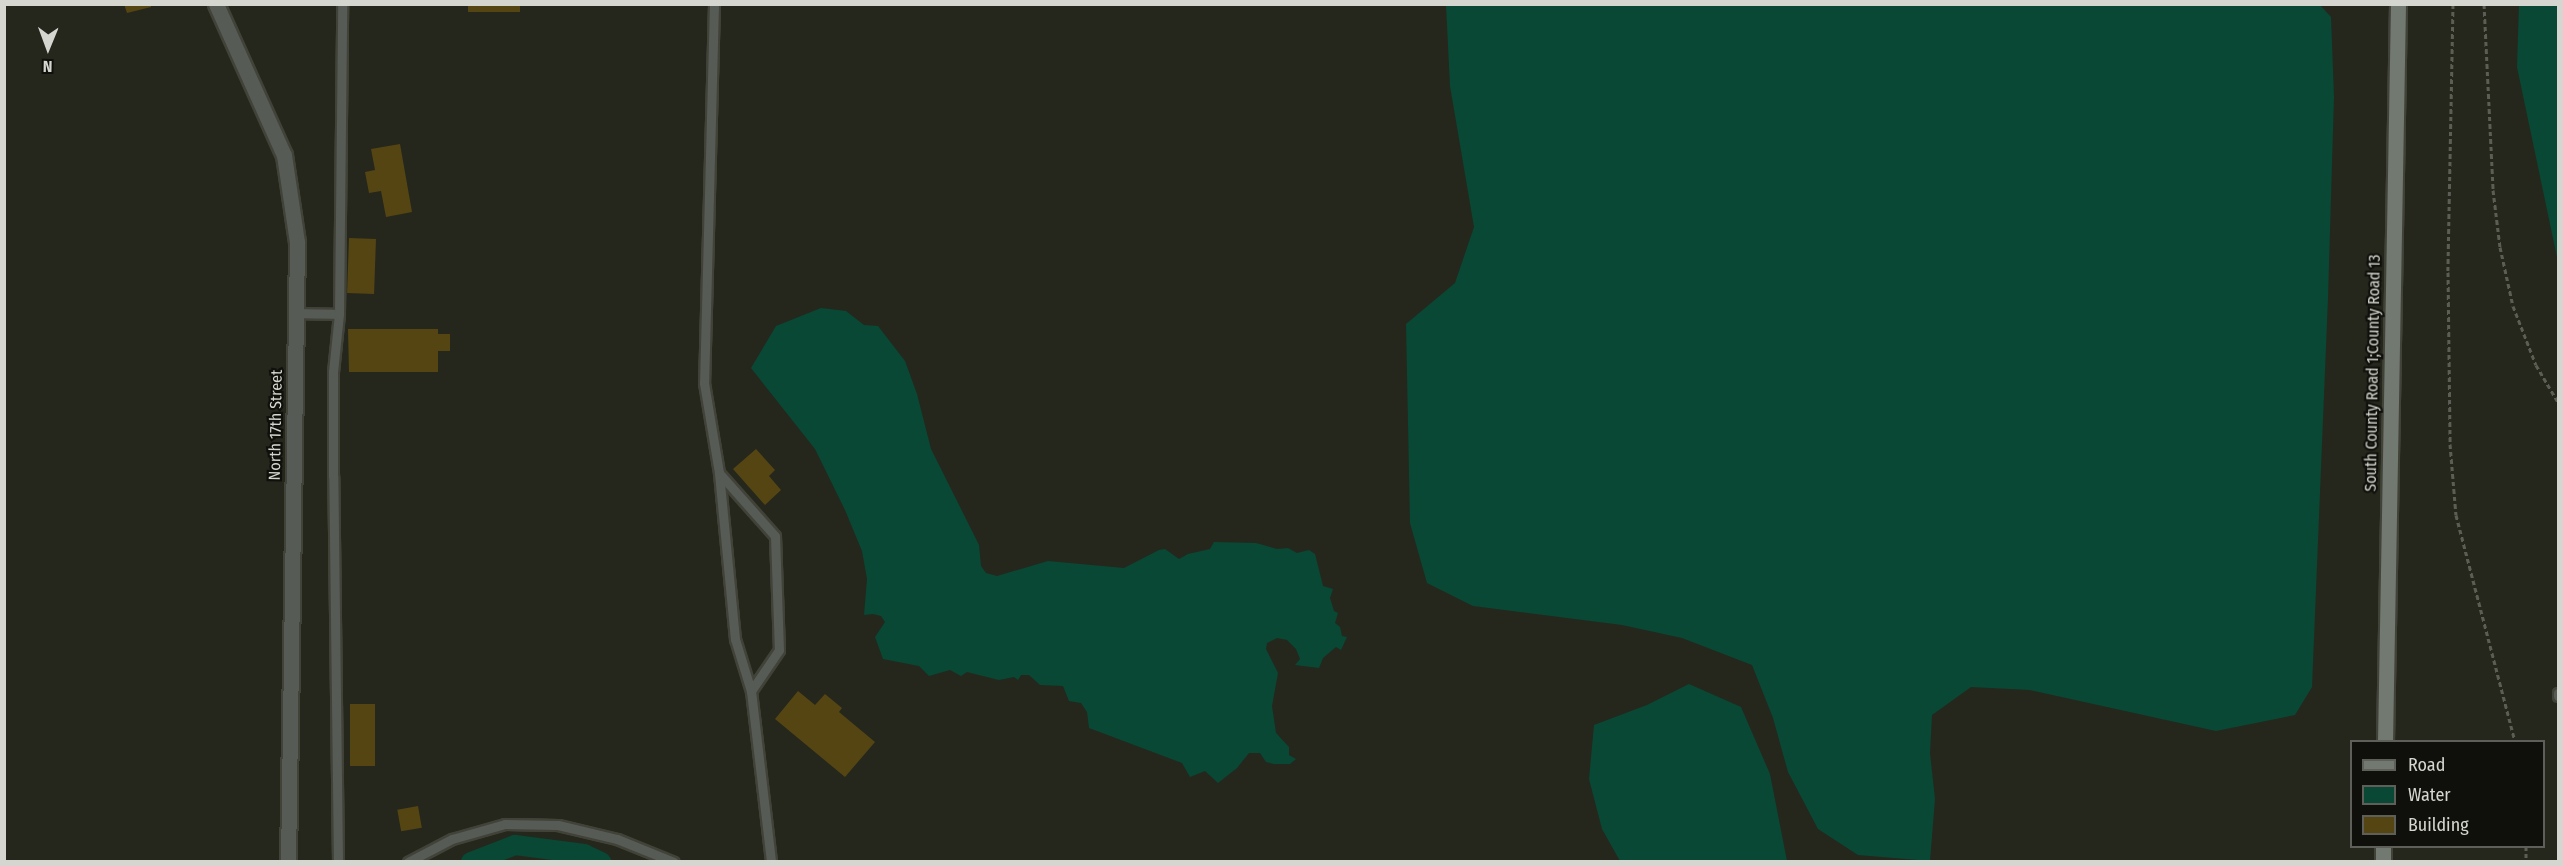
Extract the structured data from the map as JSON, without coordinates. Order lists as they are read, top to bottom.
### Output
{
  "streets": {
    "street": ["South County Road 1;County Road 13", "North 17th Street"]
  },
  "legend": ["Road", "Water", "Building"],
  "north": "bottom"
}
